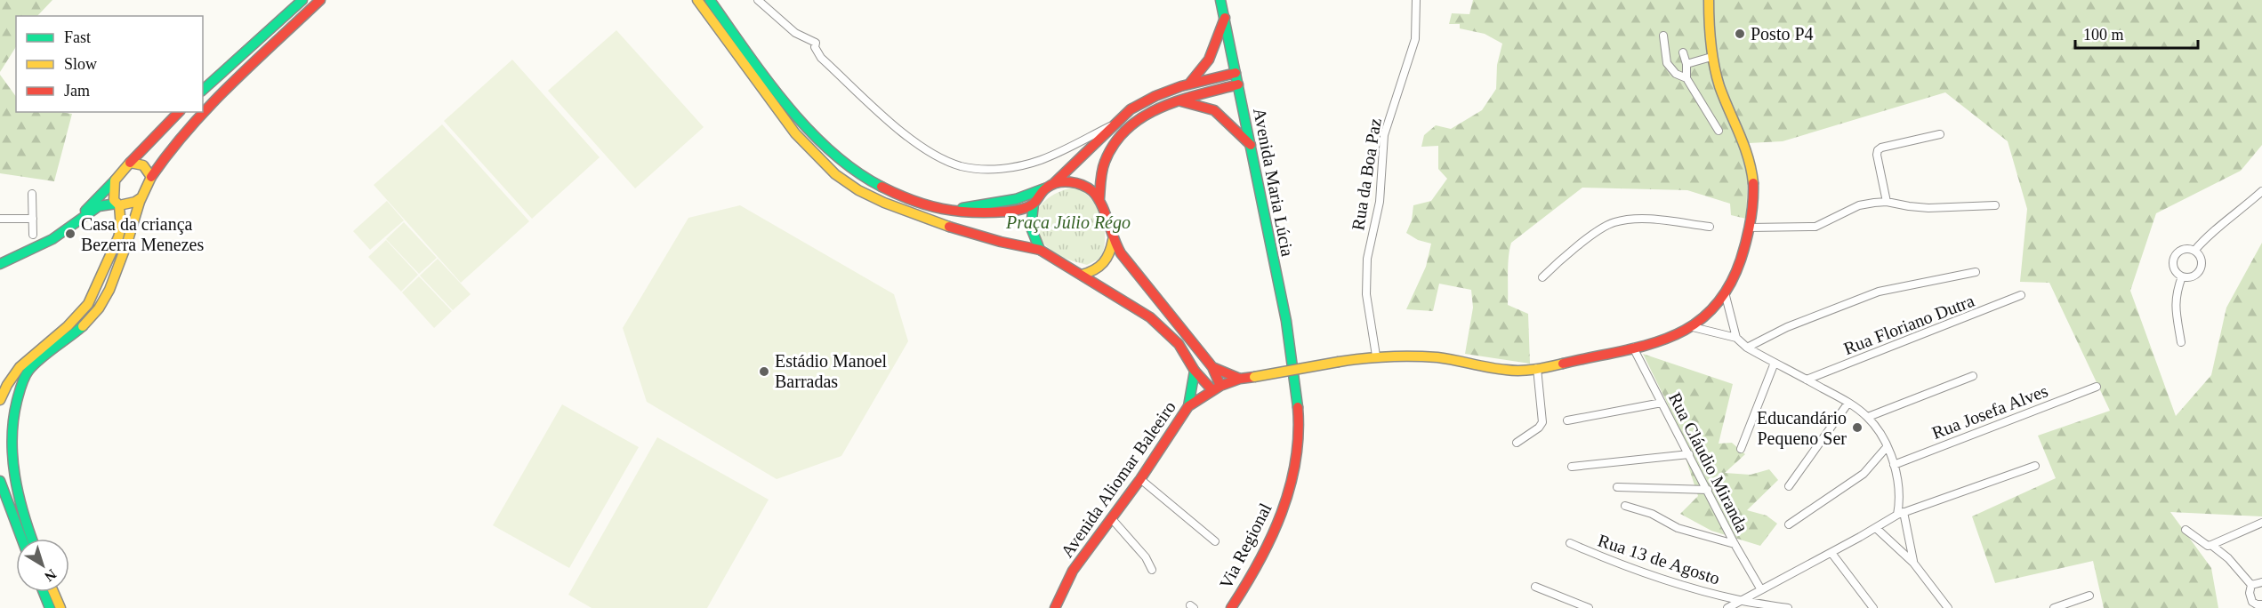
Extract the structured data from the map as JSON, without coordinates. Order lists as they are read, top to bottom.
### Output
{
  "streets": {
    "main road": ["Avenida Maria Lúcia", "Avenida Aliomar Baleeiro", "Via Regional"],
    "street": [
      "Rua da Boa Paz",
      "Rua Floriano Dutra",
      "Rua Josefa Alves",
      "Rua Cláudio Miranda",
      "Rua 13 de Agosto"
    ]
  },
  "crossings": [
    ["Rua da Boa Paz", "Avenida Aliomar Baleeiro"],
    ["Avenida Maria Lúcia", "Via Regional"],
    ["Rua Cláudio Miranda", "Avenida Aliomar Baleeiro"]
  ],
  "parks": ["Praça Júlio Régo"],
  "places": [
    "Posto P4",
    "Casa da criança Bezerra Menezes",
    "Estádio Manoel Barradas",
    "Educandário Pequeno Ser"
  ],
  "legend": ["Fast", "Slow", "Jam"],
  "scale_bar": "100 m",
  "north": "bottom right"
}
